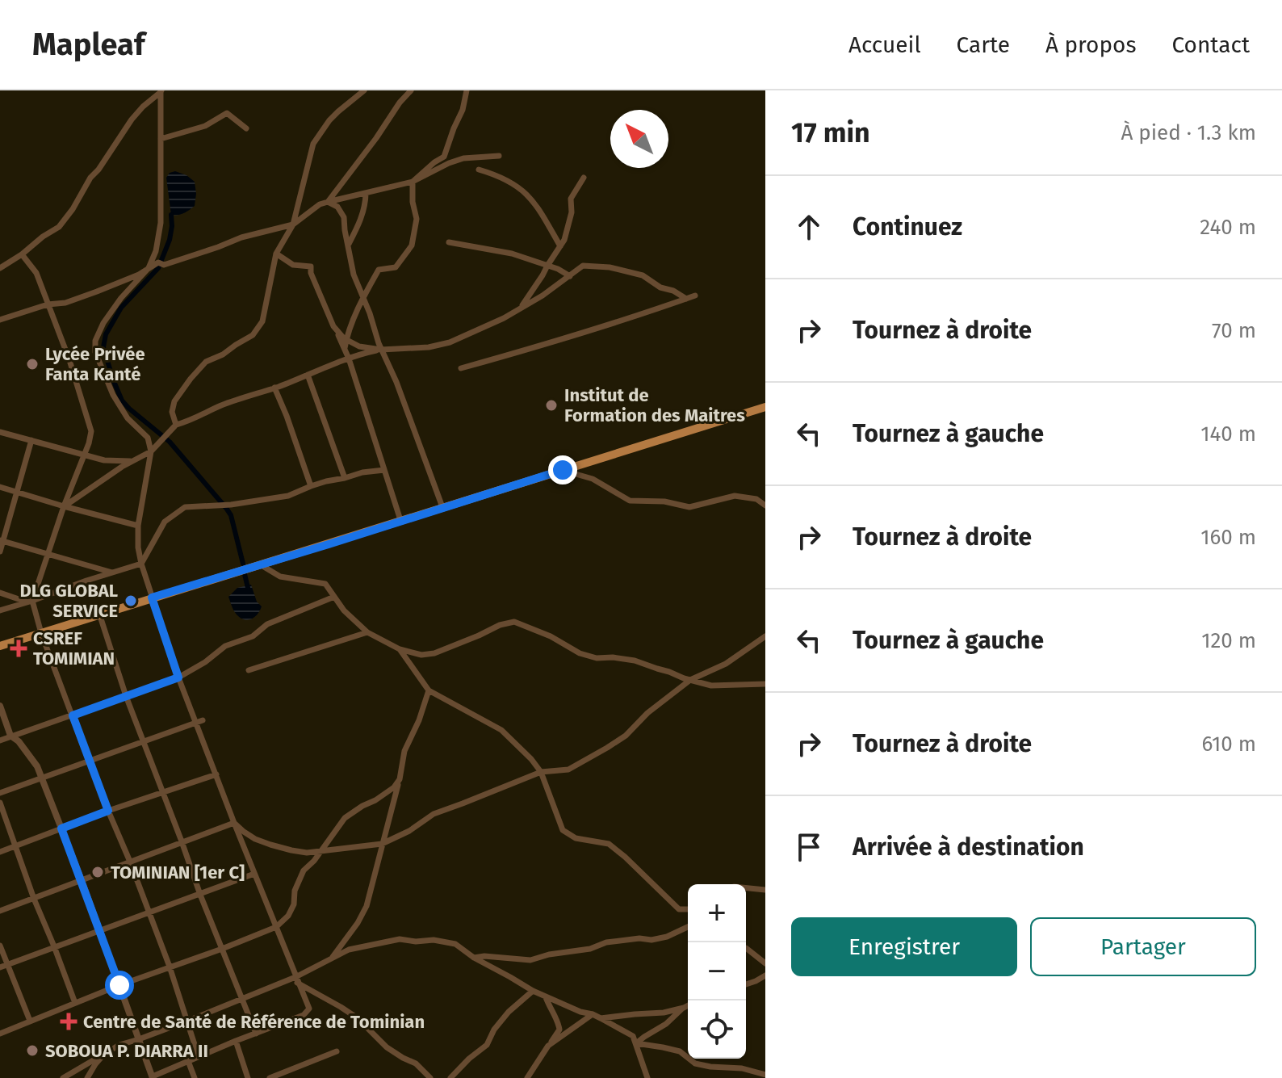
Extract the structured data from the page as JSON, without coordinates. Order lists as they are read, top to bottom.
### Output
{
  "places": {
    "other": [
      "Lycée Privée Fanta Kanté",
      "Institut de Formation des Maitres",
      "DLG GLOBAL SERVICE",
      "TOMINIAN [1er C]",
      "SOBOUA P. DIARRA II"
    ],
    "health": ["CSREF TOMIMIAN", "Centre de Santé de Référence de Tominian"]
  },
  "north": "top left",
  "page": {
    "header": "Mapleaf",
    "nav": [
      "Accueil",
      "Carte",
      "À propos",
      "Contact"
    ],
    "heading": ["17 min", "À pied · 1.3 km"],
    "list": [
      ["Continuez", "240 m"],
      ["Tournez à droite", "70 m"],
      ["Tournez à gauche", "140 m"],
      ["Tournez à droite", "160 m"],
      ["Tournez à gauche", "120 m"],
      ["Tournez à droite", "610 m"],
      "Arrivée à destination"
    ],
    "map_buttons": ["+", "−"],
    "buttons": ["Enregistrer", "Partager"]
  }
}
